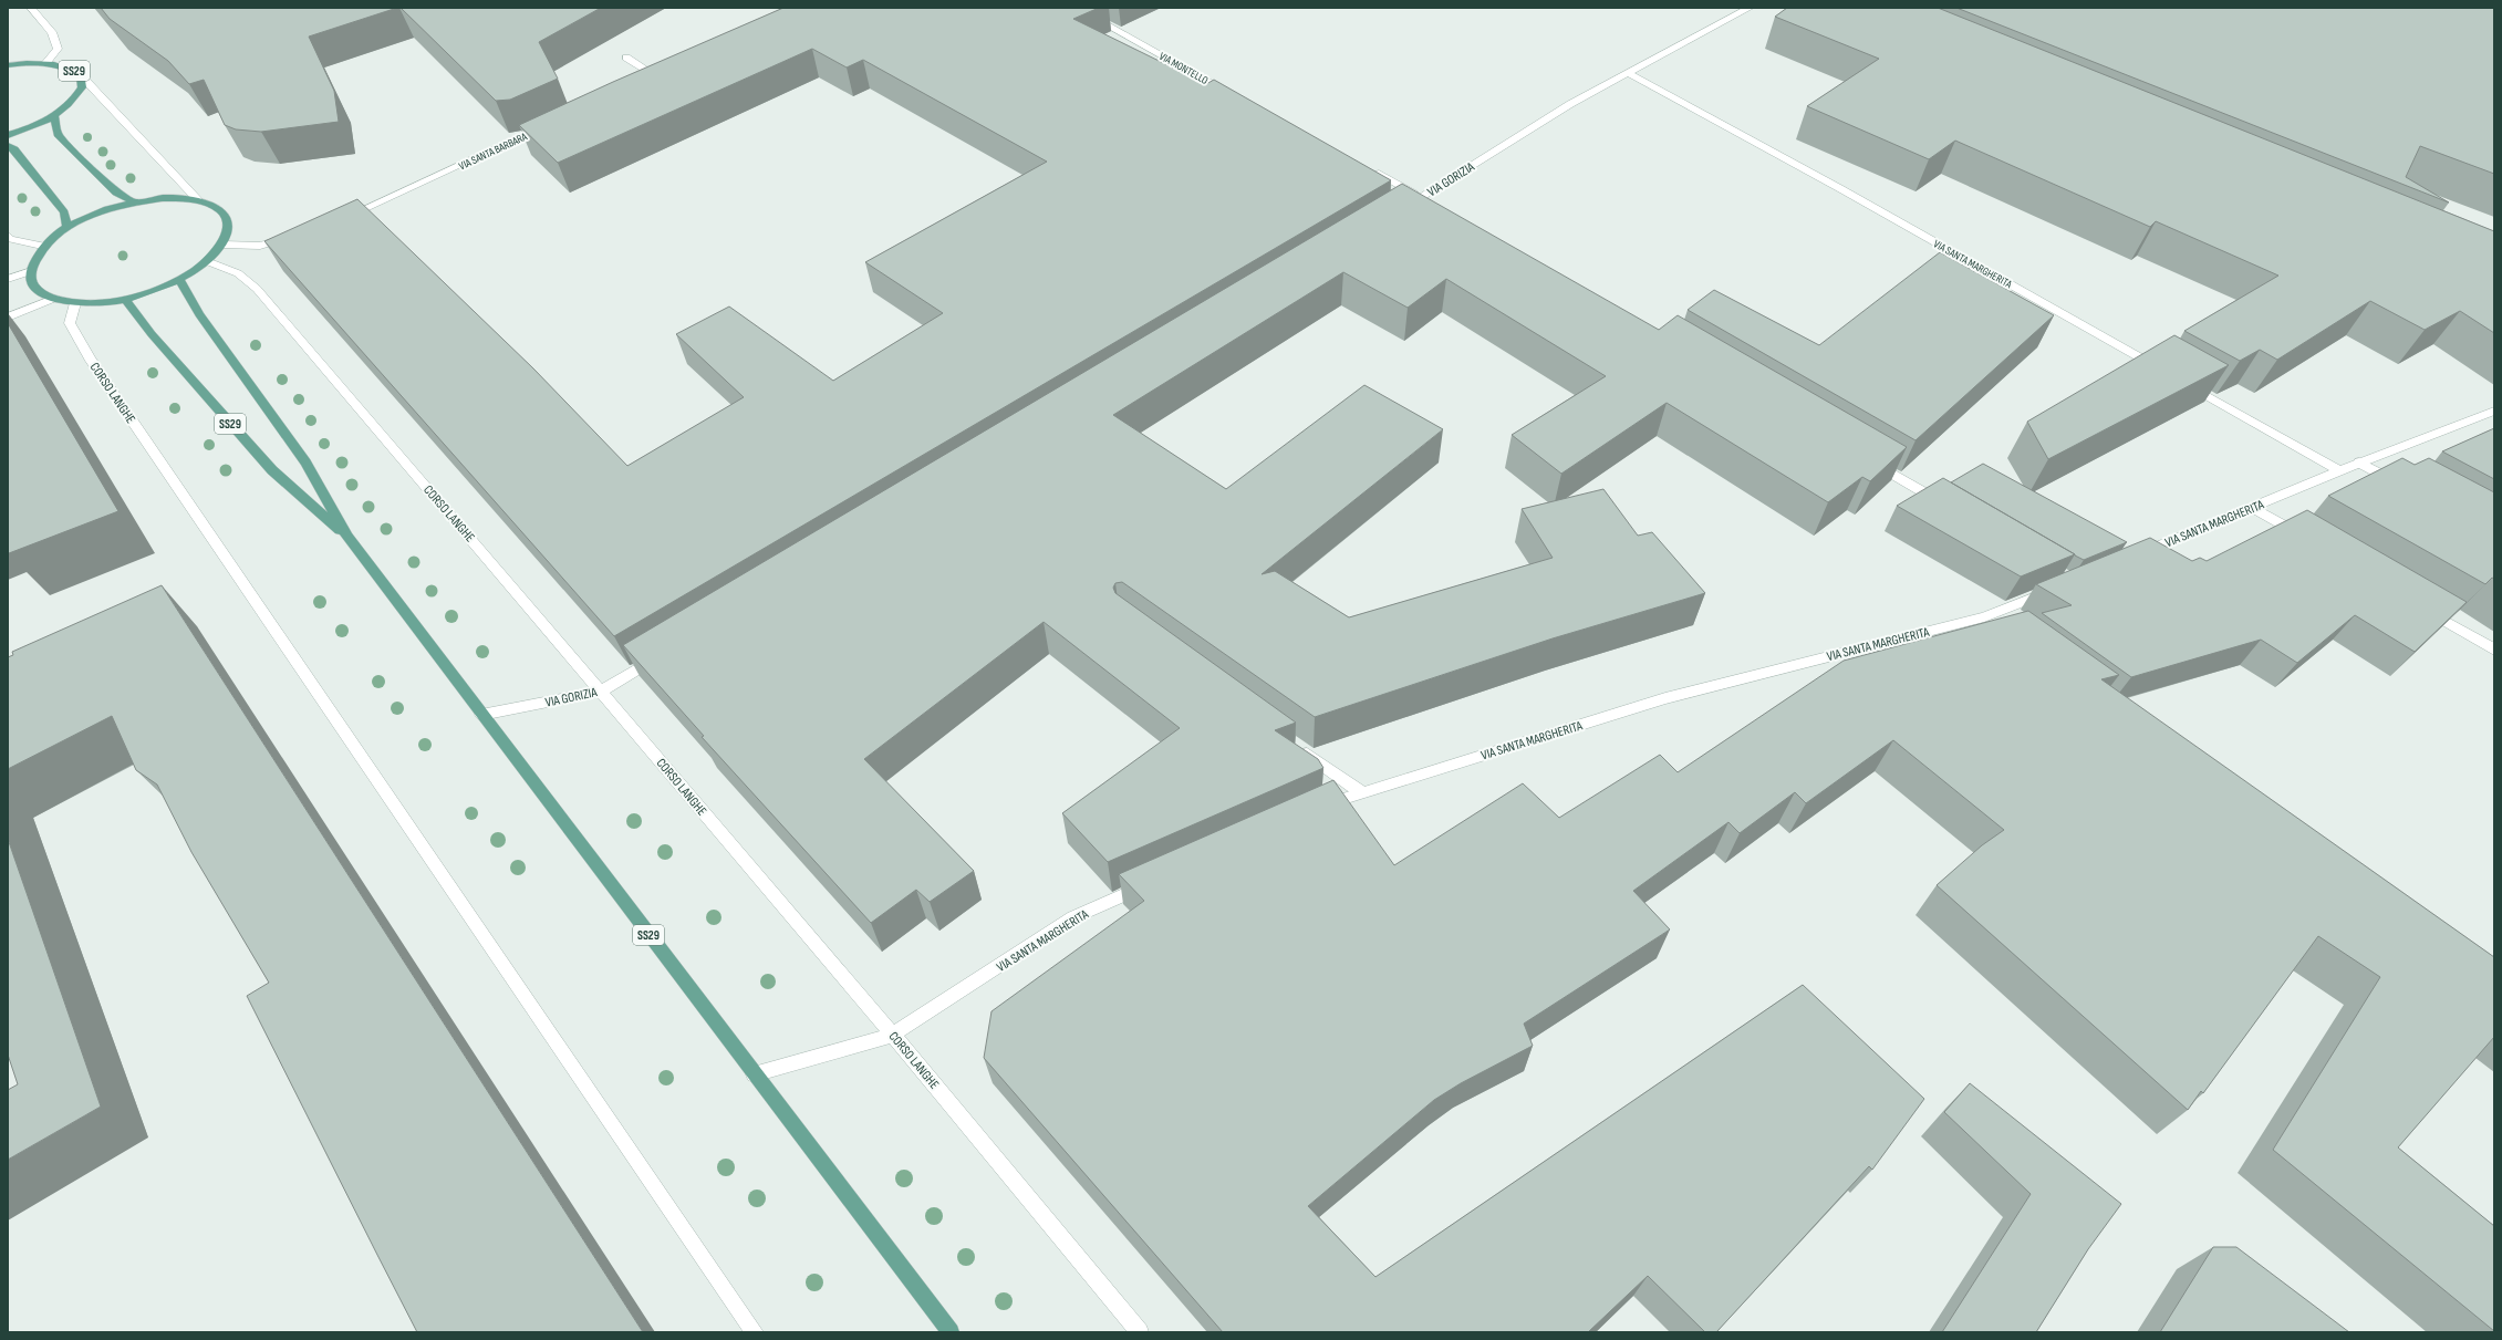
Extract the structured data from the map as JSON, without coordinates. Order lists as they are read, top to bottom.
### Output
{
  "streets": {
    "main road": ["SS29"],
    "street": [
      "VIA MONTELLO",
      "VIA SANTA BARBARA",
      "VIA GORIZIA",
      "VIA SANTA MARGHERITA",
      "CORSO LANGHE"
    ]
  },
  "crossings": [
    ["SS29", "VIA GORIZIA"],
    ["SS29", "VIA SANTA MARGHERITA"],
    ["VIA GORIZIA", "VIA SANTA MARGHERITA"],
    ["VIA GORIZIA", "CORSO LANGHE"],
    ["VIA SANTA MARGHERITA", "CORSO LANGHE"]
  ]
}
